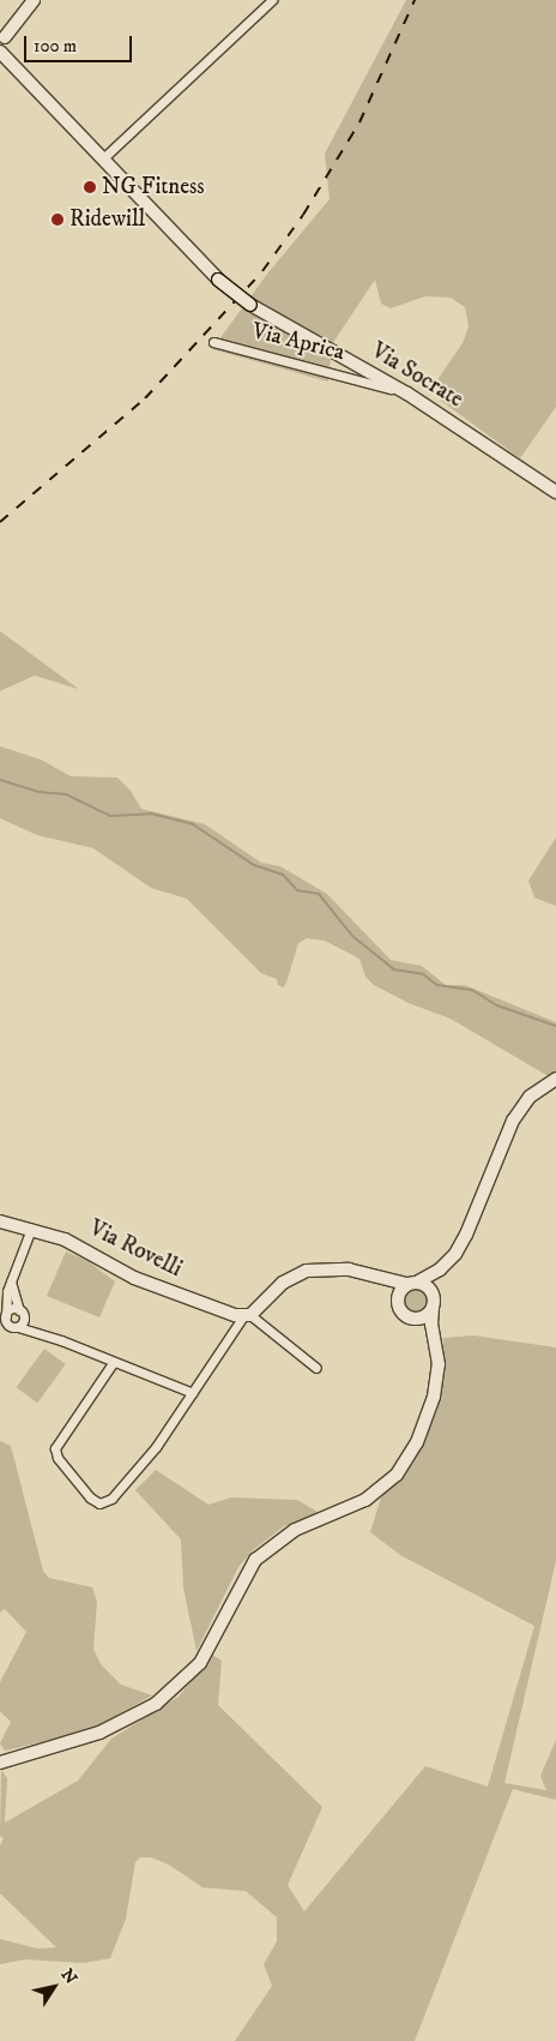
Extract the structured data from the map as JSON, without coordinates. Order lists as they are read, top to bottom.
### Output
{
  "streets": {
    "street": ["Via Aprica", "Via Socrate", "Via Rovelli"]
  },
  "crossings": [
    ["Via Aprica", "Via Socrate"]
  ],
  "places": ["NG Fitness", "Ridewill"],
  "scale_bar": "100 m",
  "north": "top right"
}
